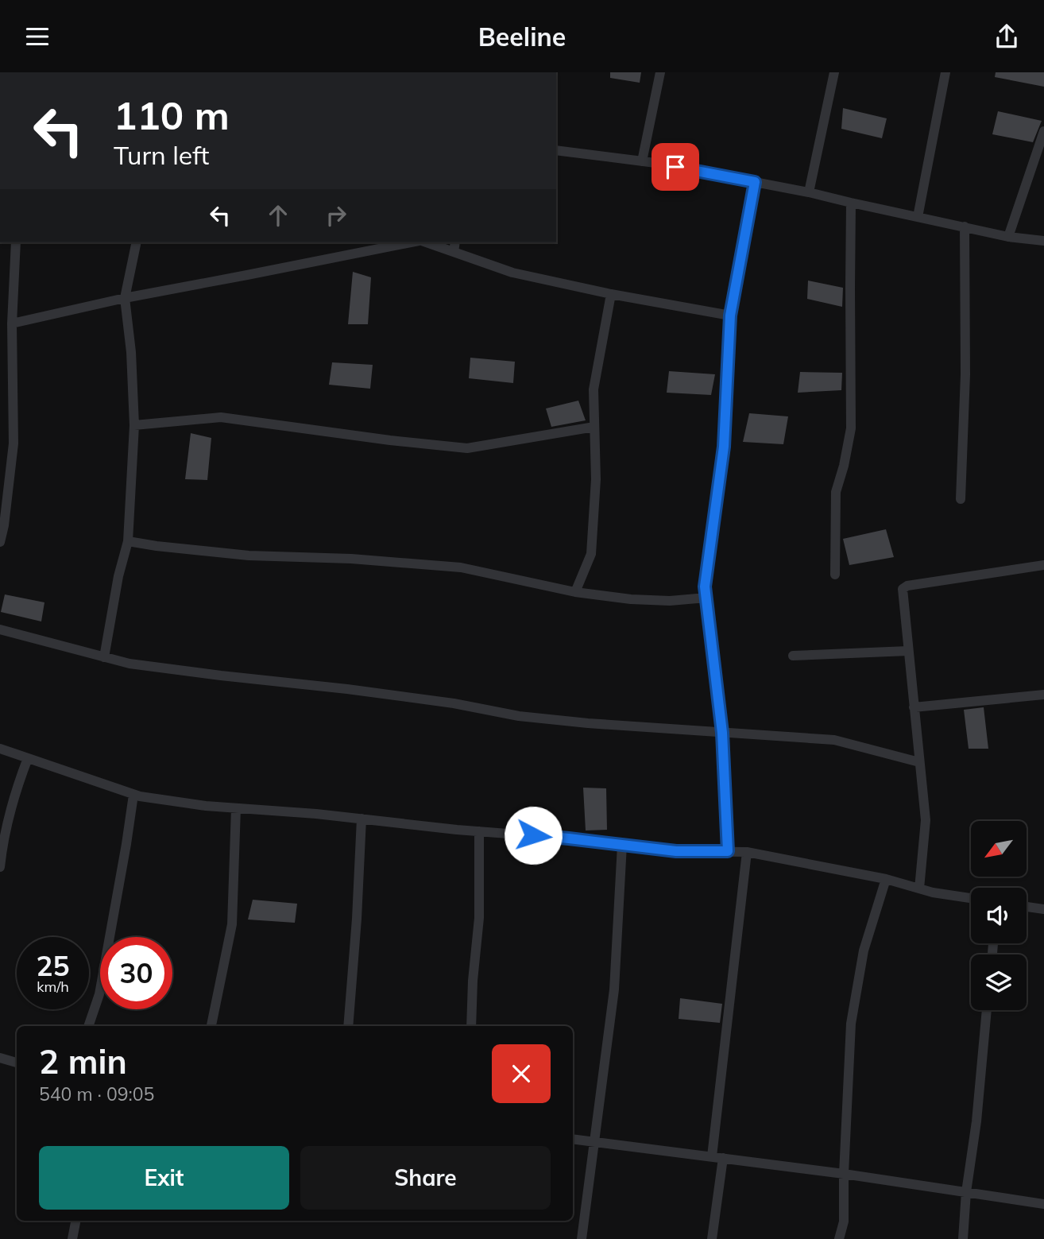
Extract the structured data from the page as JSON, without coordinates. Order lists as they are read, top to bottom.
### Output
{
  "north": "bottom left",
  "page": {
    "header": "Beeline",
    "turn": ["110 m", "Turn left"],
    "speed": "25 km/h",
    "limit": "30",
    "heading": ["2 min", "540 m · 09:05"],
    "buttons": ["Exit", "Share"]
  }
}
